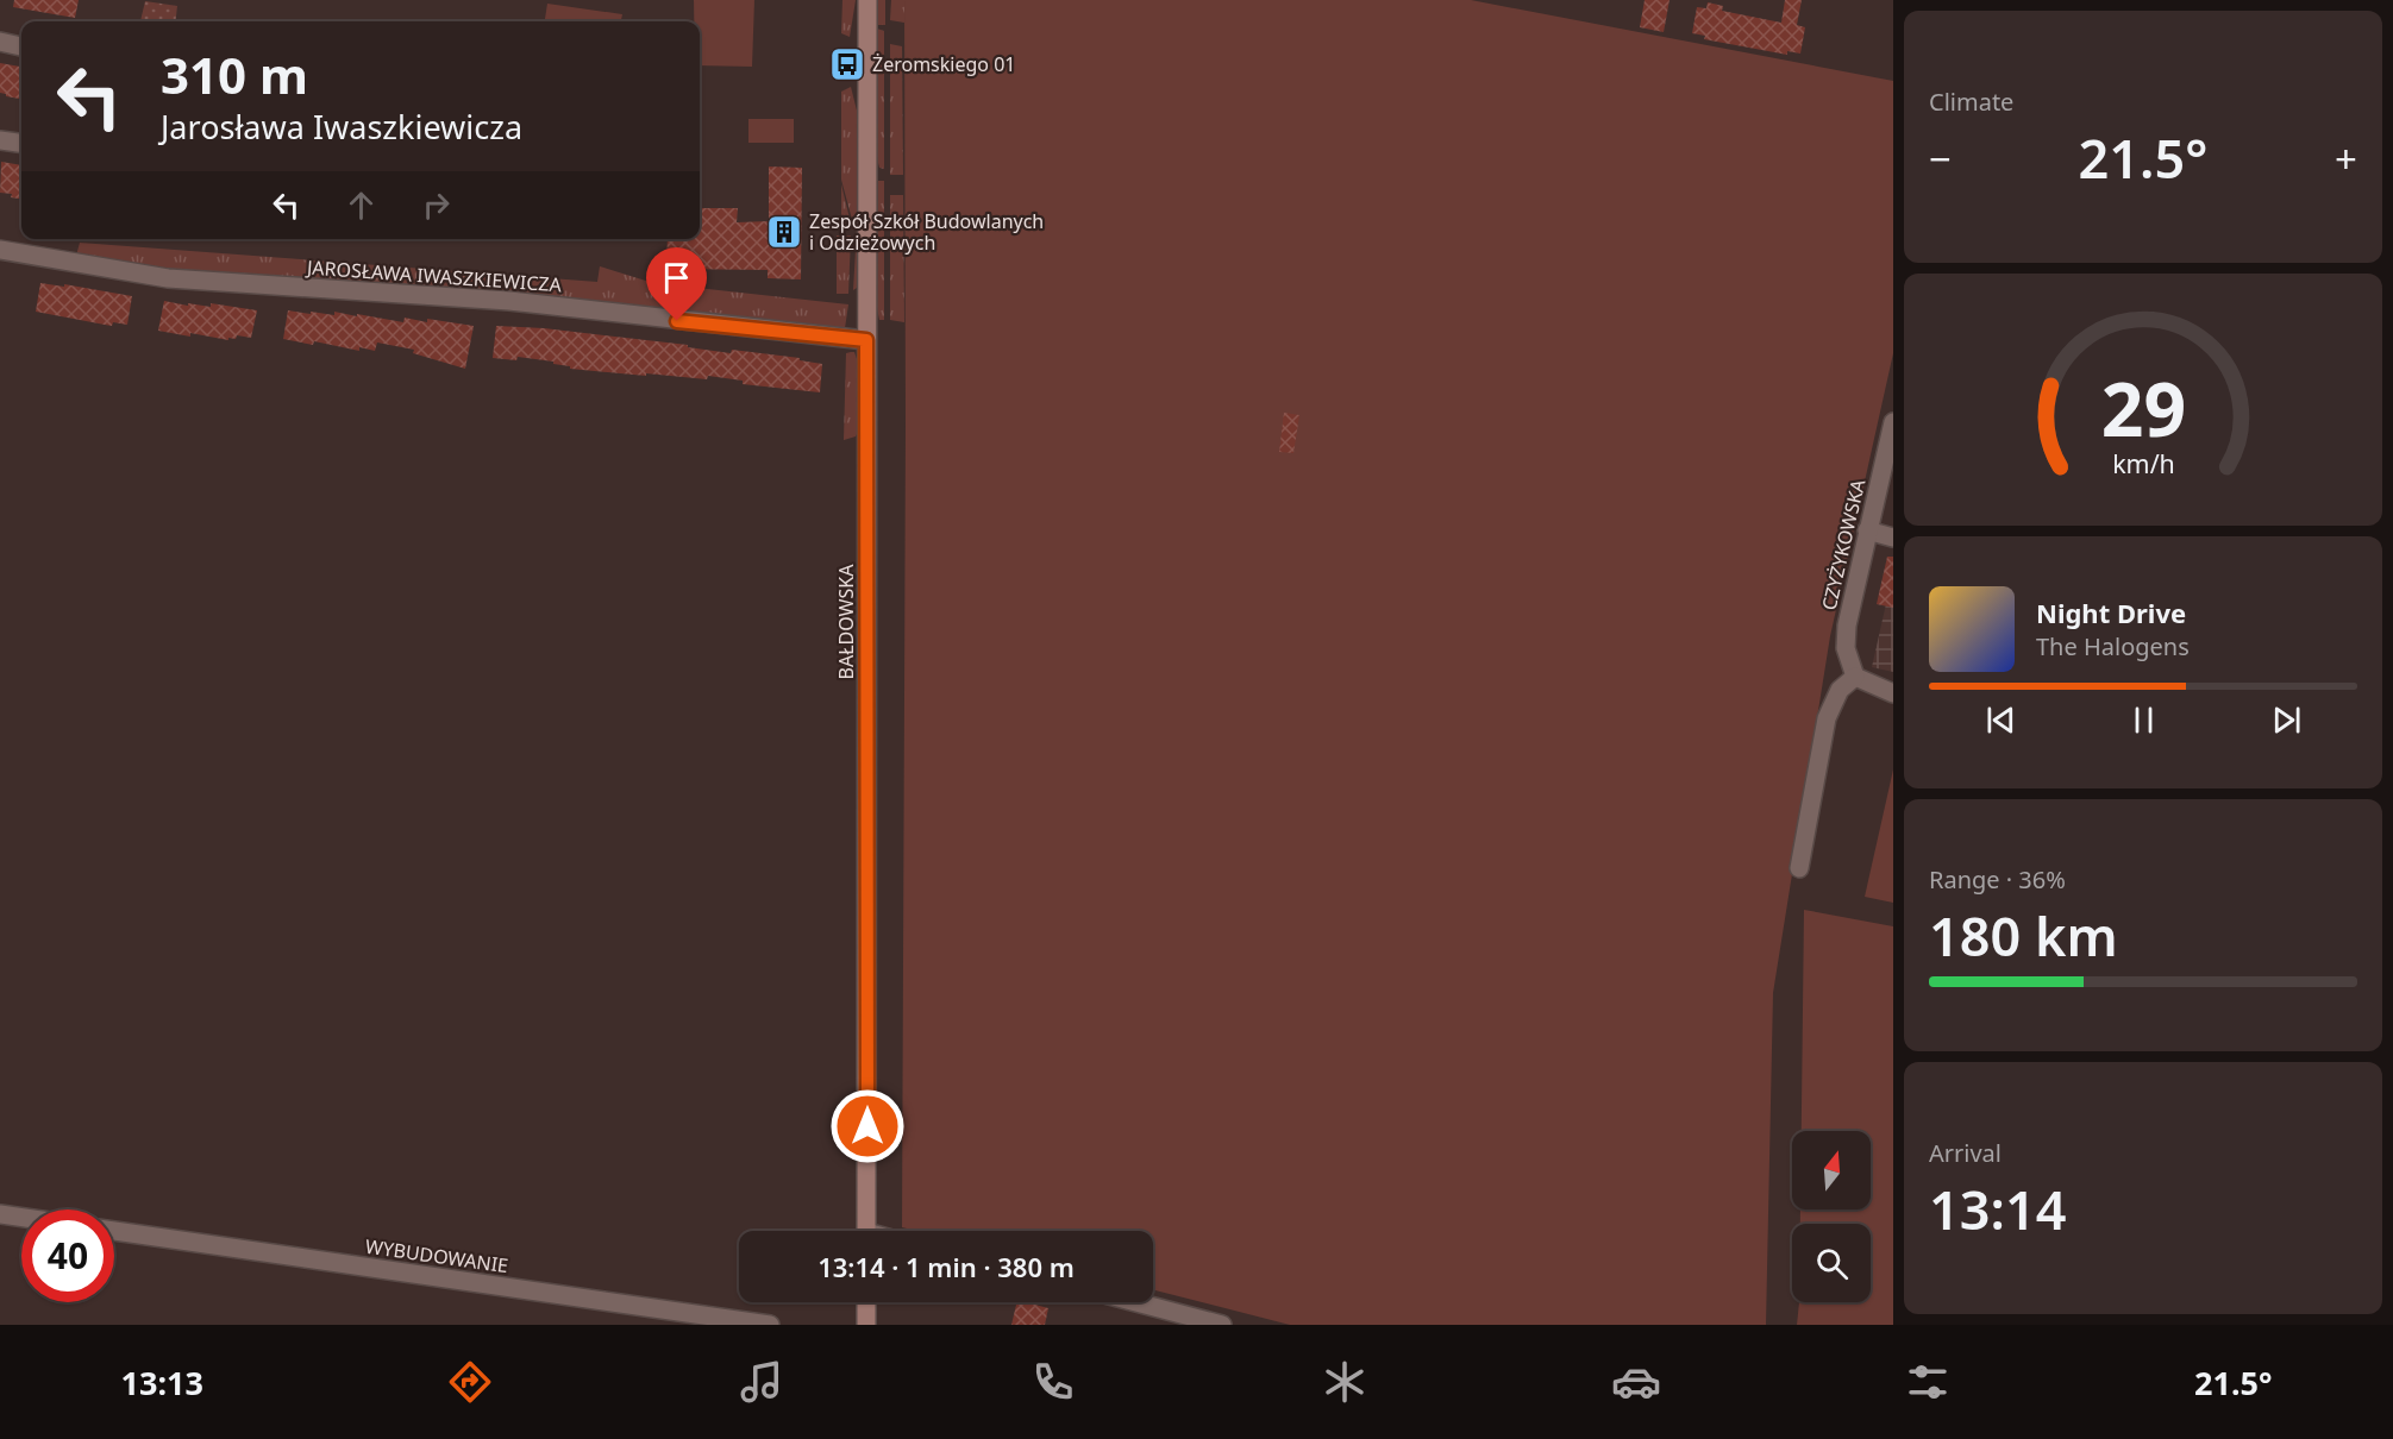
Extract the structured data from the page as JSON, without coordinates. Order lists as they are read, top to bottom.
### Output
{
  "streets": {
    "street": [
      "JAROSŁAWA IWASZKIEWICZA",
      "CZYŻYKOWSKA",
      "BAŁDOWSKA",
      "WYBUDOWANIE"
    ]
  },
  "crossings": [
    ["JAROSŁAWA IWASZKIEWICZA", "BAŁDOWSKA"]
  ],
  "places": {
    "bus stop": ["Żeromskiego 01"],
    "building": ["Zespół Szkół Budowlanych i Odzieżowych"]
  },
  "north": "top",
  "page": {
    "tile": [
      "Climate",
      ["Range · 36%", "180 km"],
      ["Arrival", "13:14"]
    ],
    "turn": ["310 m", "Jarosława Iwaszkiewicza"],
    "heat": ["−", "21.5°", "+"],
    "song": ["Night Drive", "The Halogens"],
    "limit": "40",
    "trip": "13:14 · 1 min · 380 m",
    "tabs": ["13:13", "21.5°"],
    "gauge": ["29", "km/h"]
  }
}
